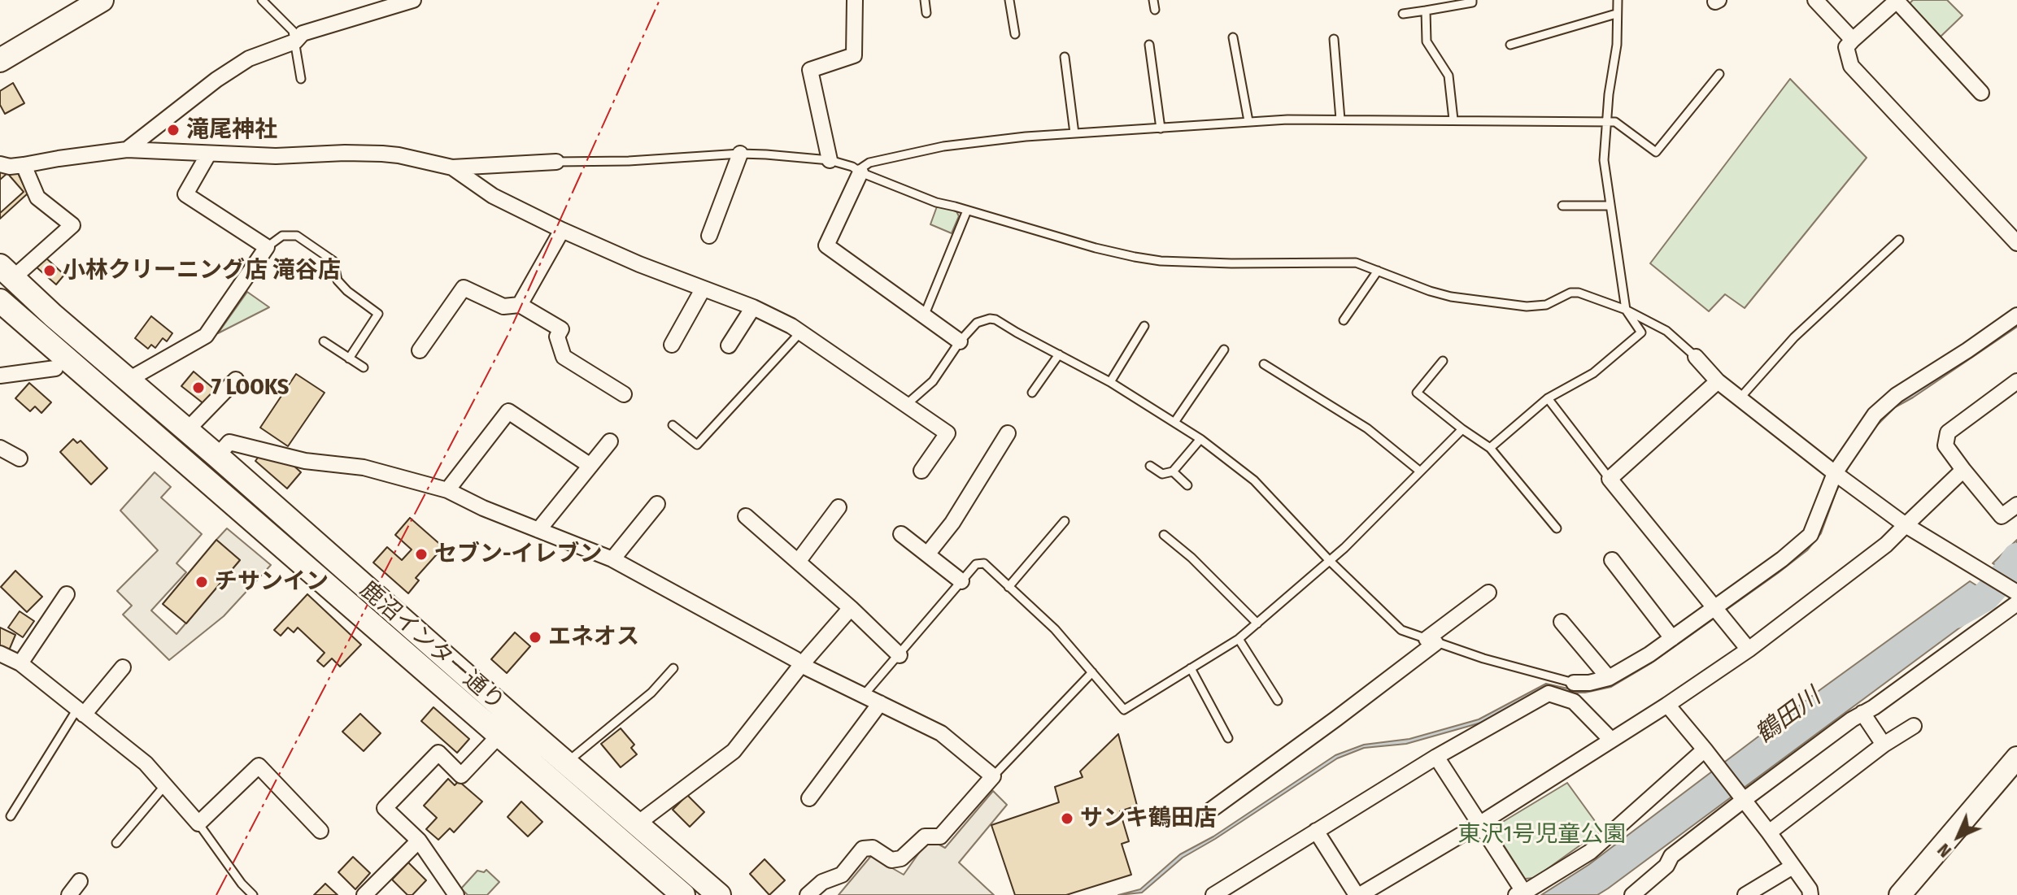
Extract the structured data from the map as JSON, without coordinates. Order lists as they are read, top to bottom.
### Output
{
  "streets": {
    "main road": ["鹿沼インター通り"]
  },
  "water": ["鶴田川"],
  "parks": ["東沢1号児童公園"],
  "places": [
    "滝尾神社",
    "小林クリーニング店 滝谷店",
    "7 LOOKS",
    "セブン-イレブン",
    "チサンイン",
    "エネオス",
    "サンキ鶴田店"
  ],
  "north": "bottom left"
}
